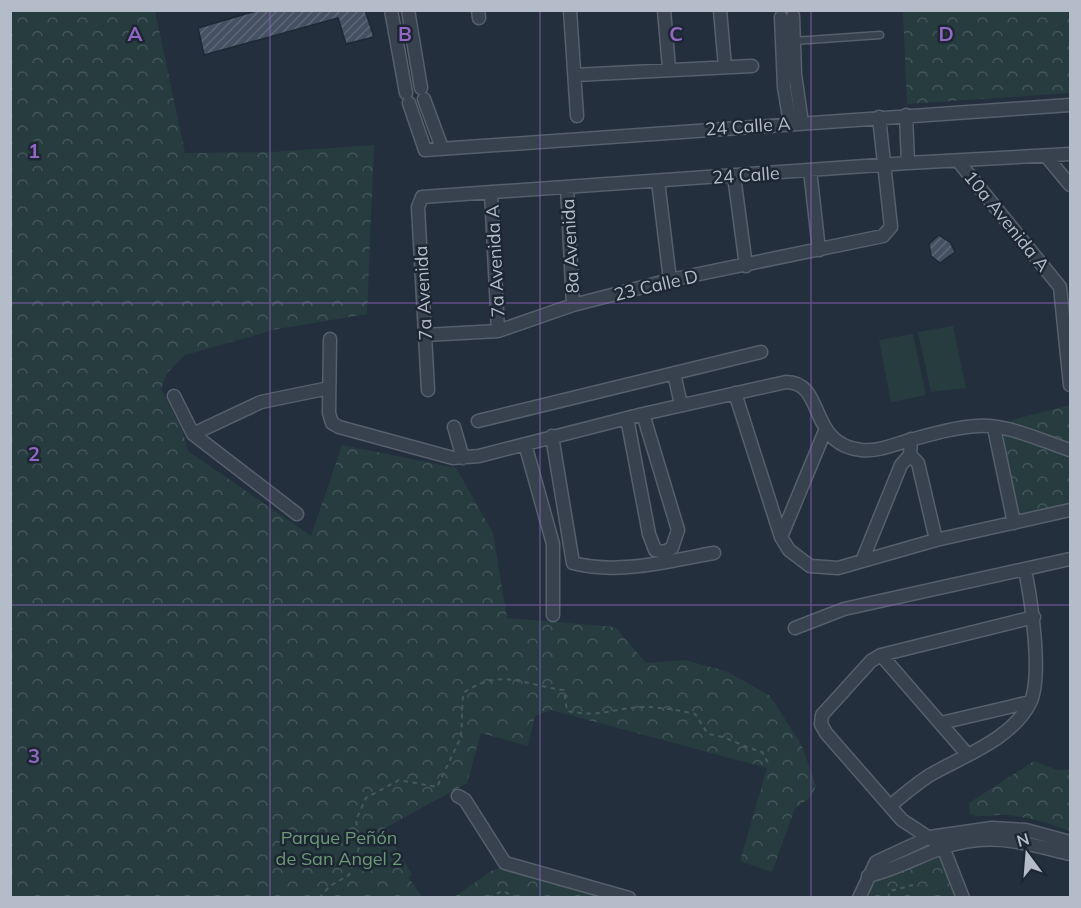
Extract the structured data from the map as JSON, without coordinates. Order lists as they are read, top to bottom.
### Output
{
  "streets": {
    "street": [
      "24 Calle A",
      "24 Calle",
      "10a Avenida A",
      "8a Avenida",
      "7a Avenida A",
      "23 Calle D",
      "7a Avenida"
    ]
  },
  "crossings": [
    ["24 Calle", "10a Avenida A"],
    ["24 Calle", "8a Avenida"],
    ["24 Calle", "7a Avenida A"],
    ["24 Calle", "23 Calle D"],
    ["24 Calle", "7a Avenida"],
    ["8a Avenida", "23 Calle D"],
    ["7a Avenida A", "23 Calle D"],
    ["23 Calle D", "7a Avenida"]
  ],
  "parks": ["Parque Peñón de San Angel 2"],
  "north": "top",
  "grid": {
    "columns": [
      "A",
      "B",
      "C",
      "D"
    ],
    "rows": ["1", "2", "3"]
  }
}
